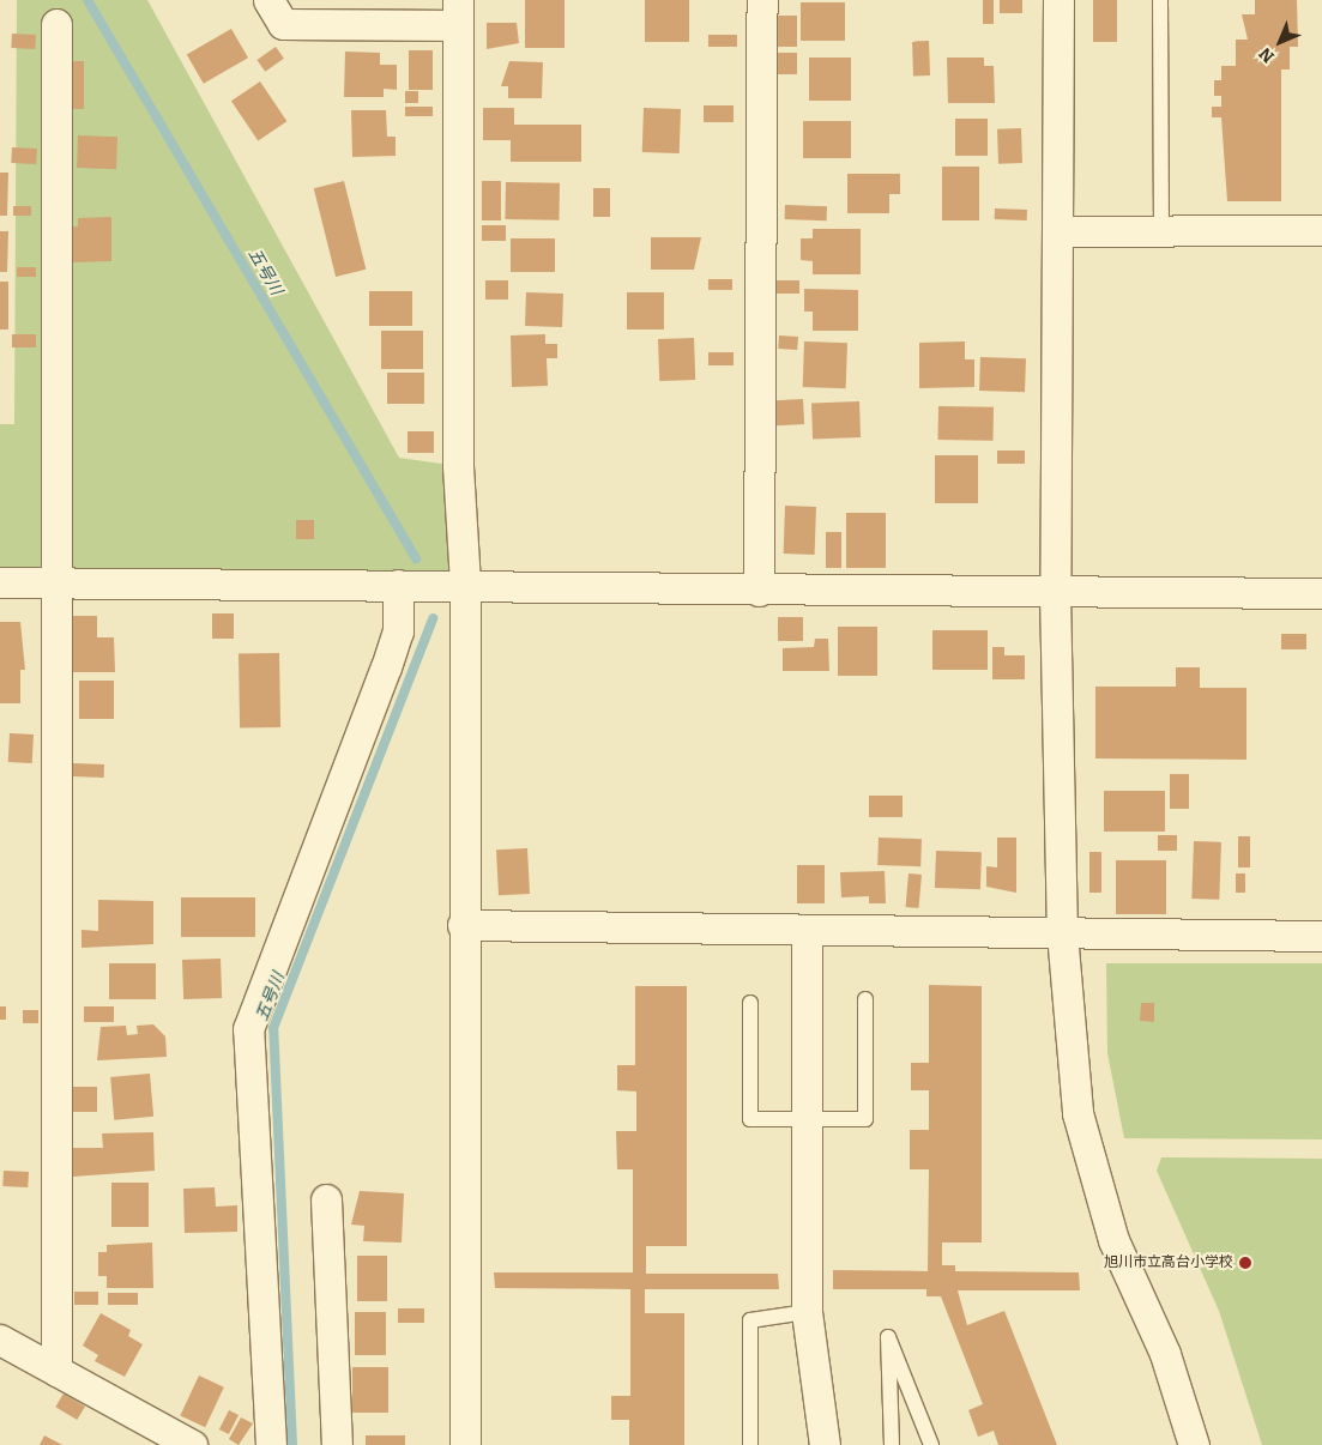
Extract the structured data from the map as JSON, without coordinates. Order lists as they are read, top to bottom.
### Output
{
  "water": ["五号川"],
  "places": ["旭川市立高台小学校"],
  "north": "bottom left"
}
